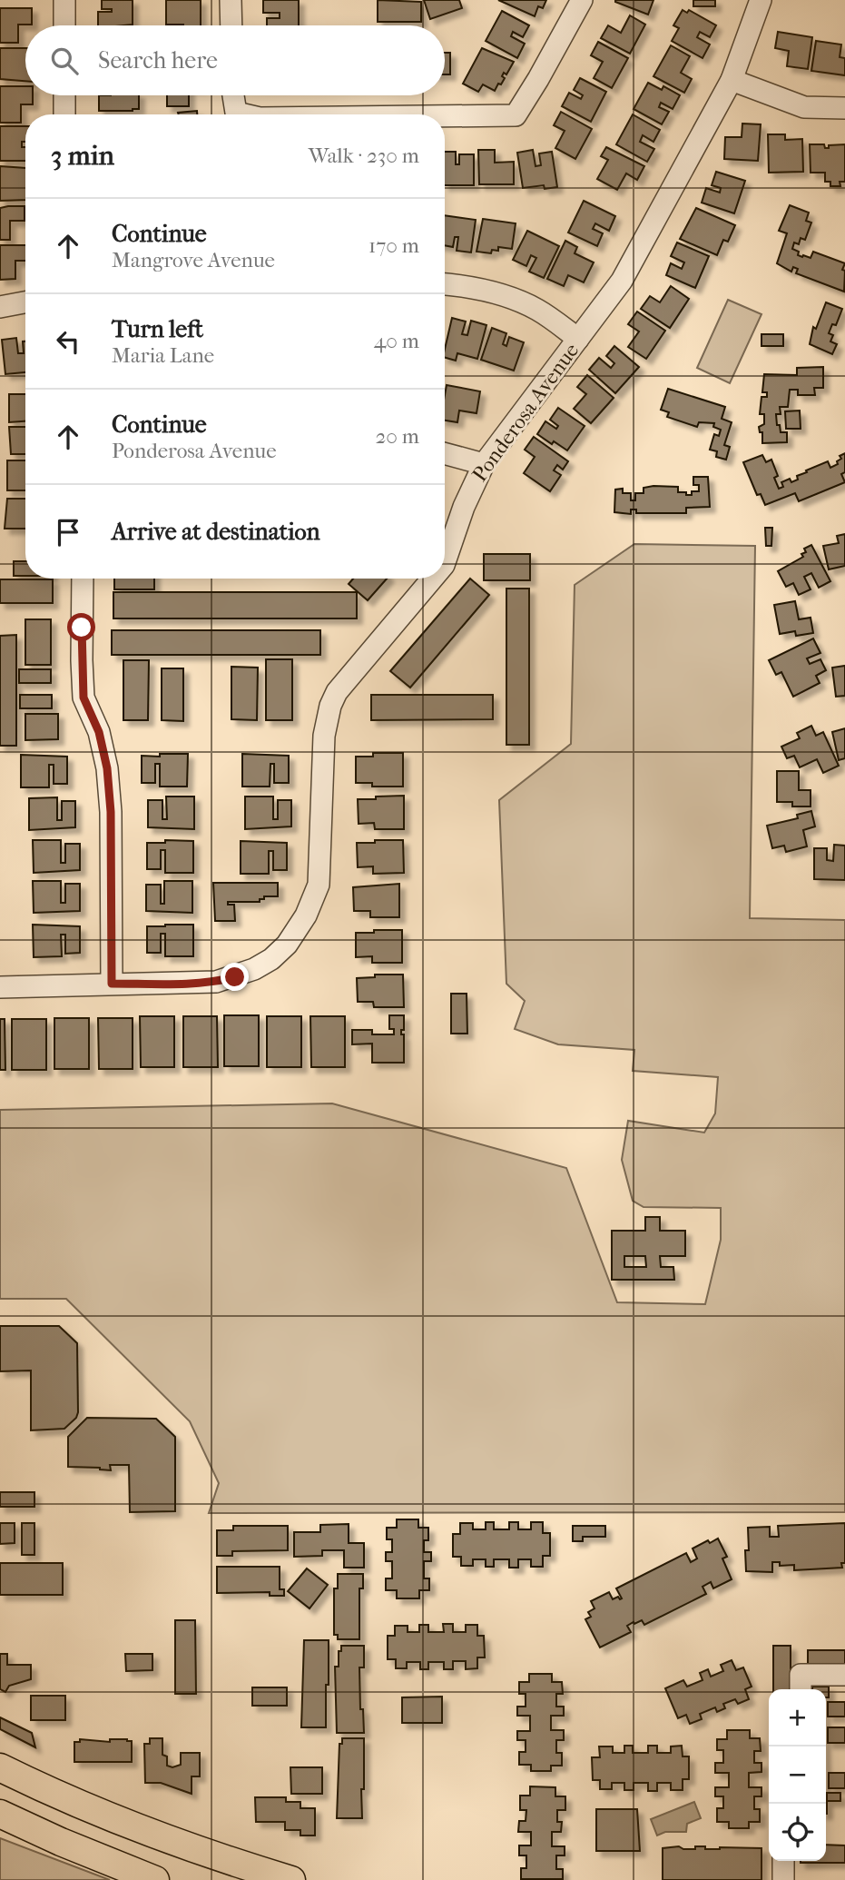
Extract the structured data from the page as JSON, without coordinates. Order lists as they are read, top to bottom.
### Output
{
  "streets": {
    "street": ["Ponderosa Avenue"]
  },
  "page": {
    "search": "Search here",
    "heading": ["3 min", "Walk · 230 m"],
    "list": [
      ["Continue", "Mangrove Avenue", "170 m"],
      ["Turn left", "Maria Lane", "40 m"],
      ["Continue", "Ponderosa Avenue", "20 m"],
      "Arrive at destination"
    ],
    "map_buttons": ["+", "−"]
  }
}
